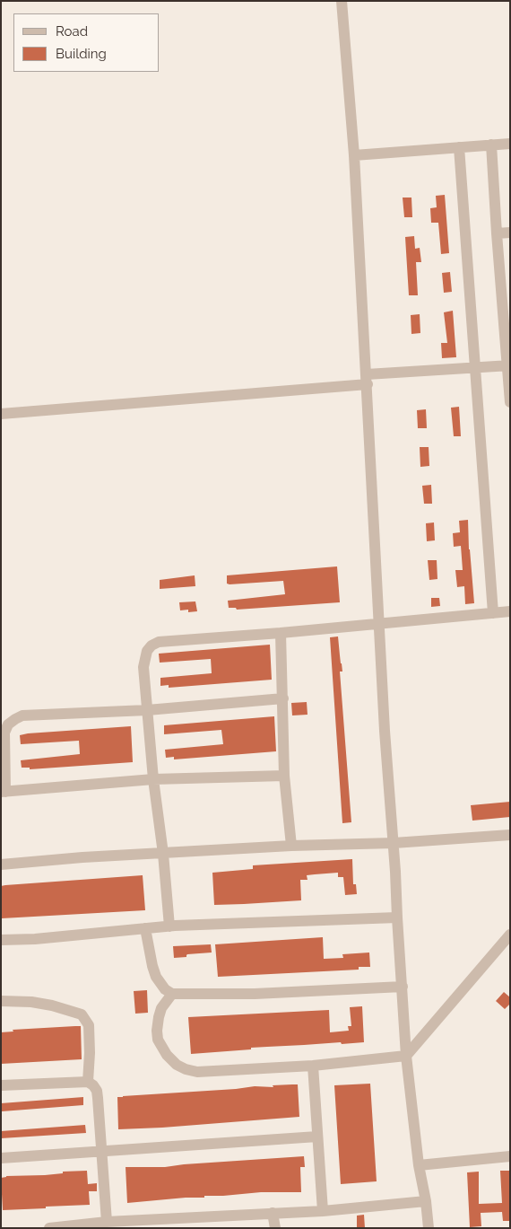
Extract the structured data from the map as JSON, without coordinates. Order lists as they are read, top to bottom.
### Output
{
  "legend": ["Road", "Building"]
}
